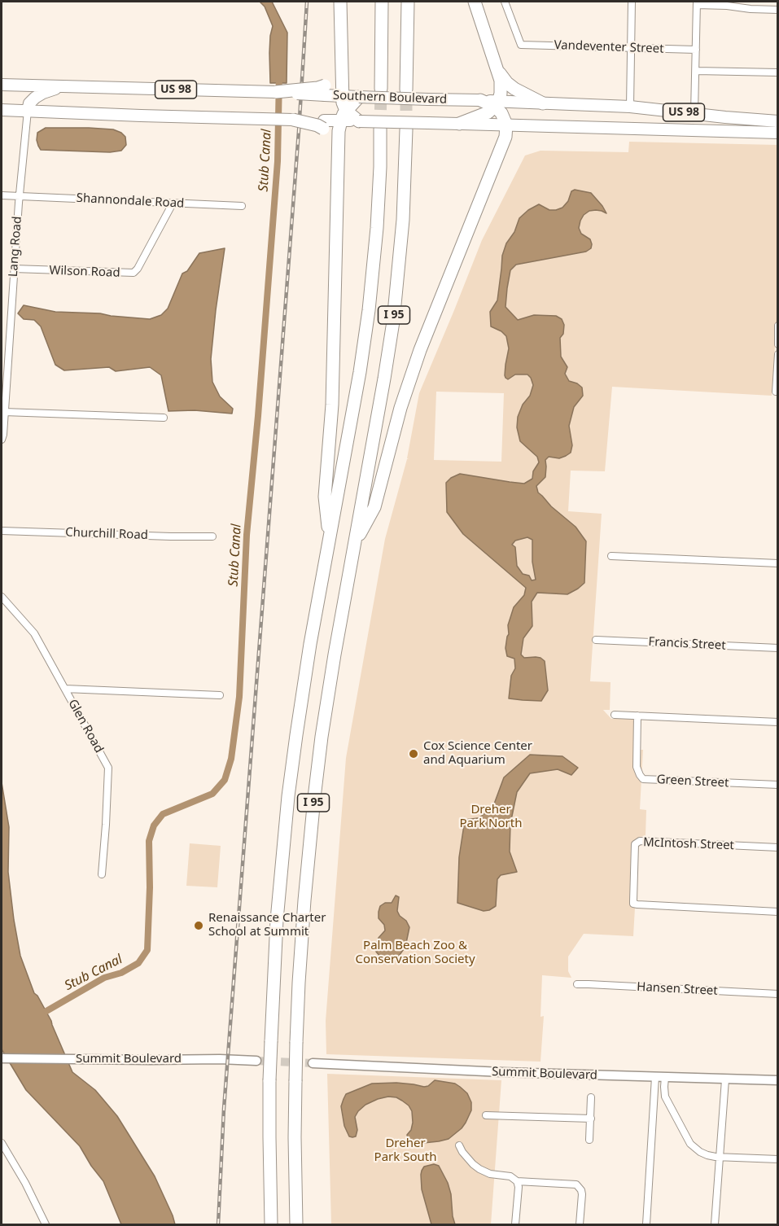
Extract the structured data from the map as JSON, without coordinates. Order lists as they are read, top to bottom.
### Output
{
  "streets": {
    "highway": ["I 95"],
    "main road": ["US 98", "Southern Boulevard"],
    "street": [
      "Vandeventer Street",
      "Shannondale Road",
      "Lang Road",
      "Wilson Road",
      "Churchill Road",
      "Francis Street",
      "Glen Road",
      "Green Street",
      "McIntosh Street",
      "Hansen Street",
      "Summit Boulevard"
    ]
  },
  "crossings": [
    ["US 98", "Lang Road"],
    ["Shannondale Road", "Lang Road"],
    ["Shannondale Road", "Wilson Road"],
    ["Lang Road", "Wilson Road"]
  ],
  "water": ["Stub Canal"],
  "parks": ["Dreher Park North", "Palm Beach Zoo & Conservation Society", "Dreher Park South"],
  "places": ["Cox Science Center and Aquarium", "Renaissance Charter School at Summit"]
}
